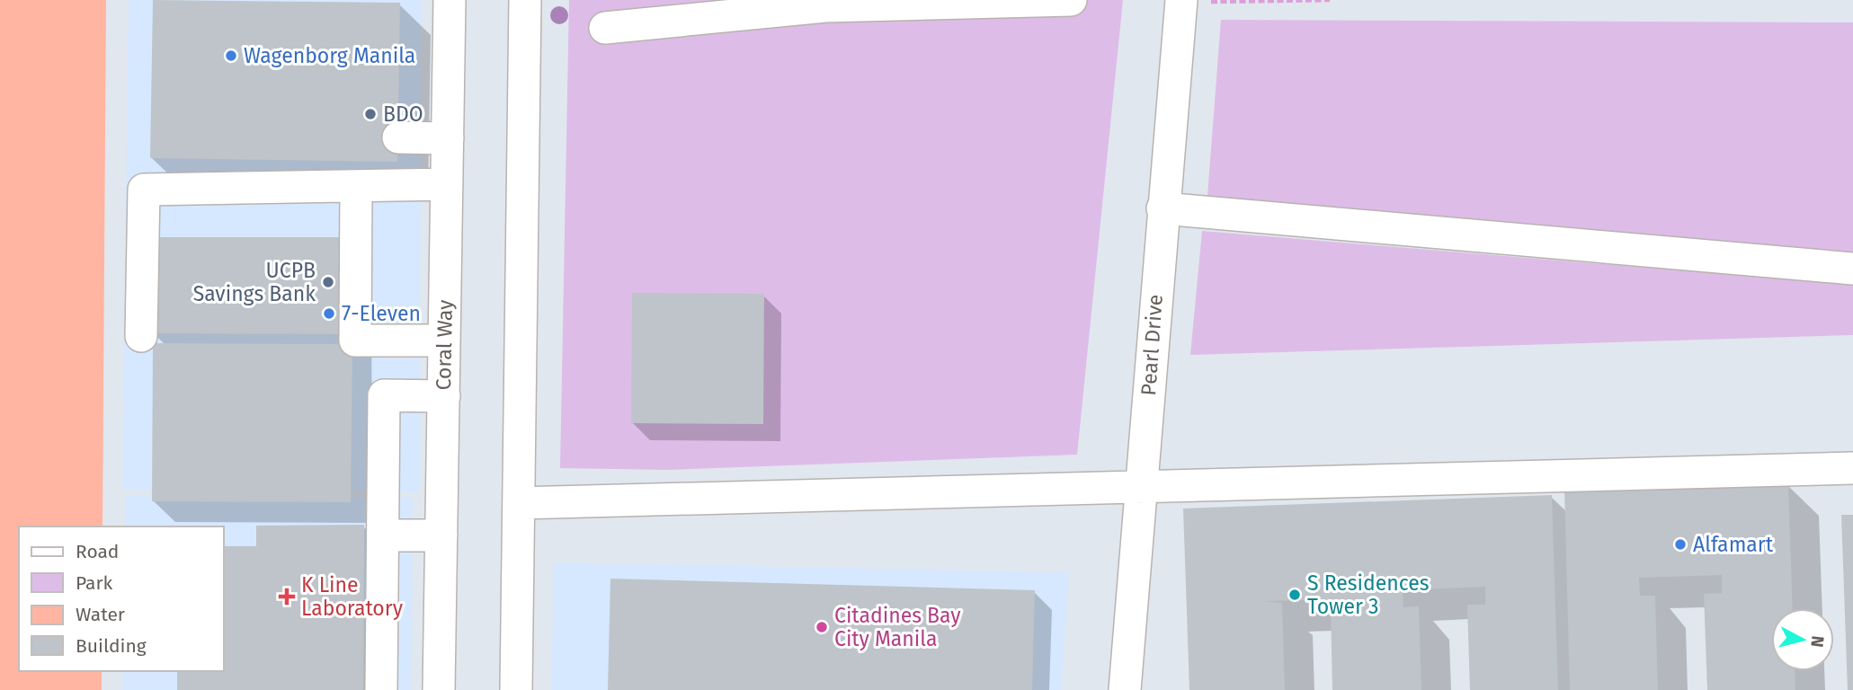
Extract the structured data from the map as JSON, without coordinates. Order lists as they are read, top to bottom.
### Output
{
  "streets": {
    "street": ["Coral Way", "Pearl Drive"]
  },
  "places": {
    "other": [
      "Wagenborg Manila",
      "BDO",
      "UCPB Savings Bank",
      "7-Eleven",
      "Alfamart",
      "S Residences Tower 3",
      "Citadines Bay City Manila"
    ],
    "health": ["K Line Laboratory"]
  },
  "legend": [
    "Road",
    "Park",
    "Water",
    "Building"
  ],
  "north": "right"
}
